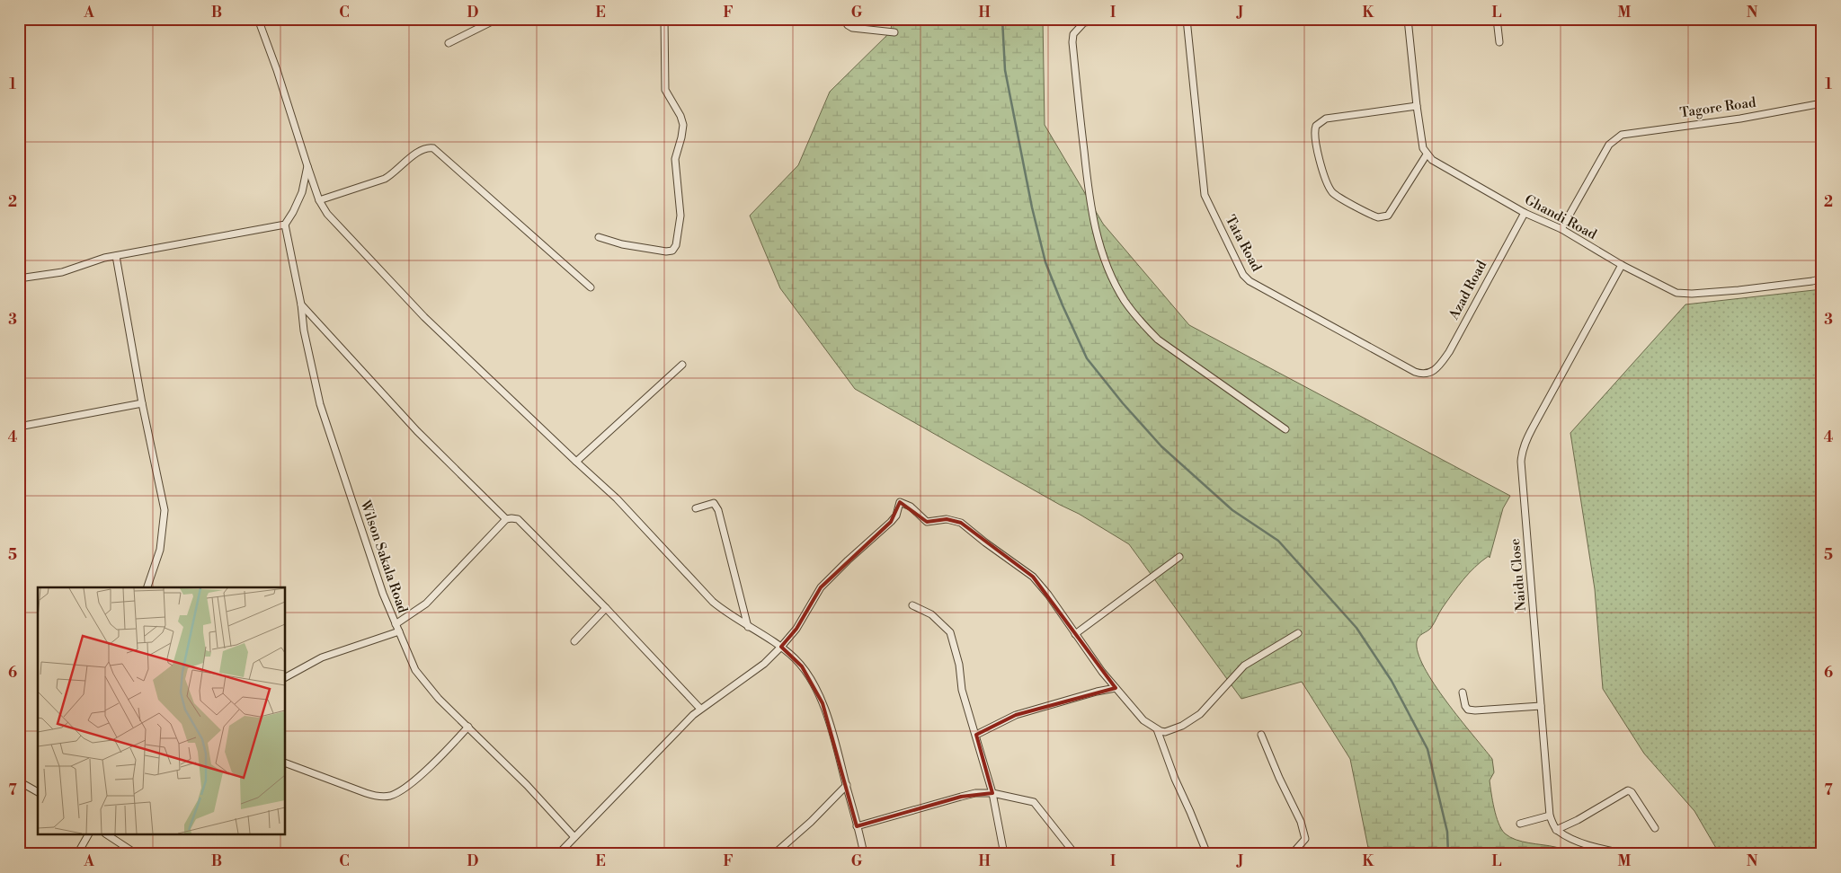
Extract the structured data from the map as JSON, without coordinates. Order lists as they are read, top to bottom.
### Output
{
  "streets": {
    "street": [
      "Tagore Road",
      "Ghandi Road",
      "Tata Road",
      "Azad Road",
      "Wilson Sakala Road",
      "Naidu Close"
    ]
  },
  "crossings": [
    ["Tagore Road", "Ghandi Road"],
    ["Ghandi Road", "Azad Road"],
    ["Ghandi Road", "Naidu Close"],
    ["Tata Road", "Azad Road"]
  ],
  "grid": {
    "columns": [
      "A",
      "B",
      "C",
      "D",
      "E",
      "F",
      "G",
      "H",
      "I",
      "J",
      "K",
      "L",
      "M",
      "N"
    ],
    "rows": [
      "1",
      "2",
      "3",
      "4",
      "5",
      "6",
      "7"
    ]
  }
}
